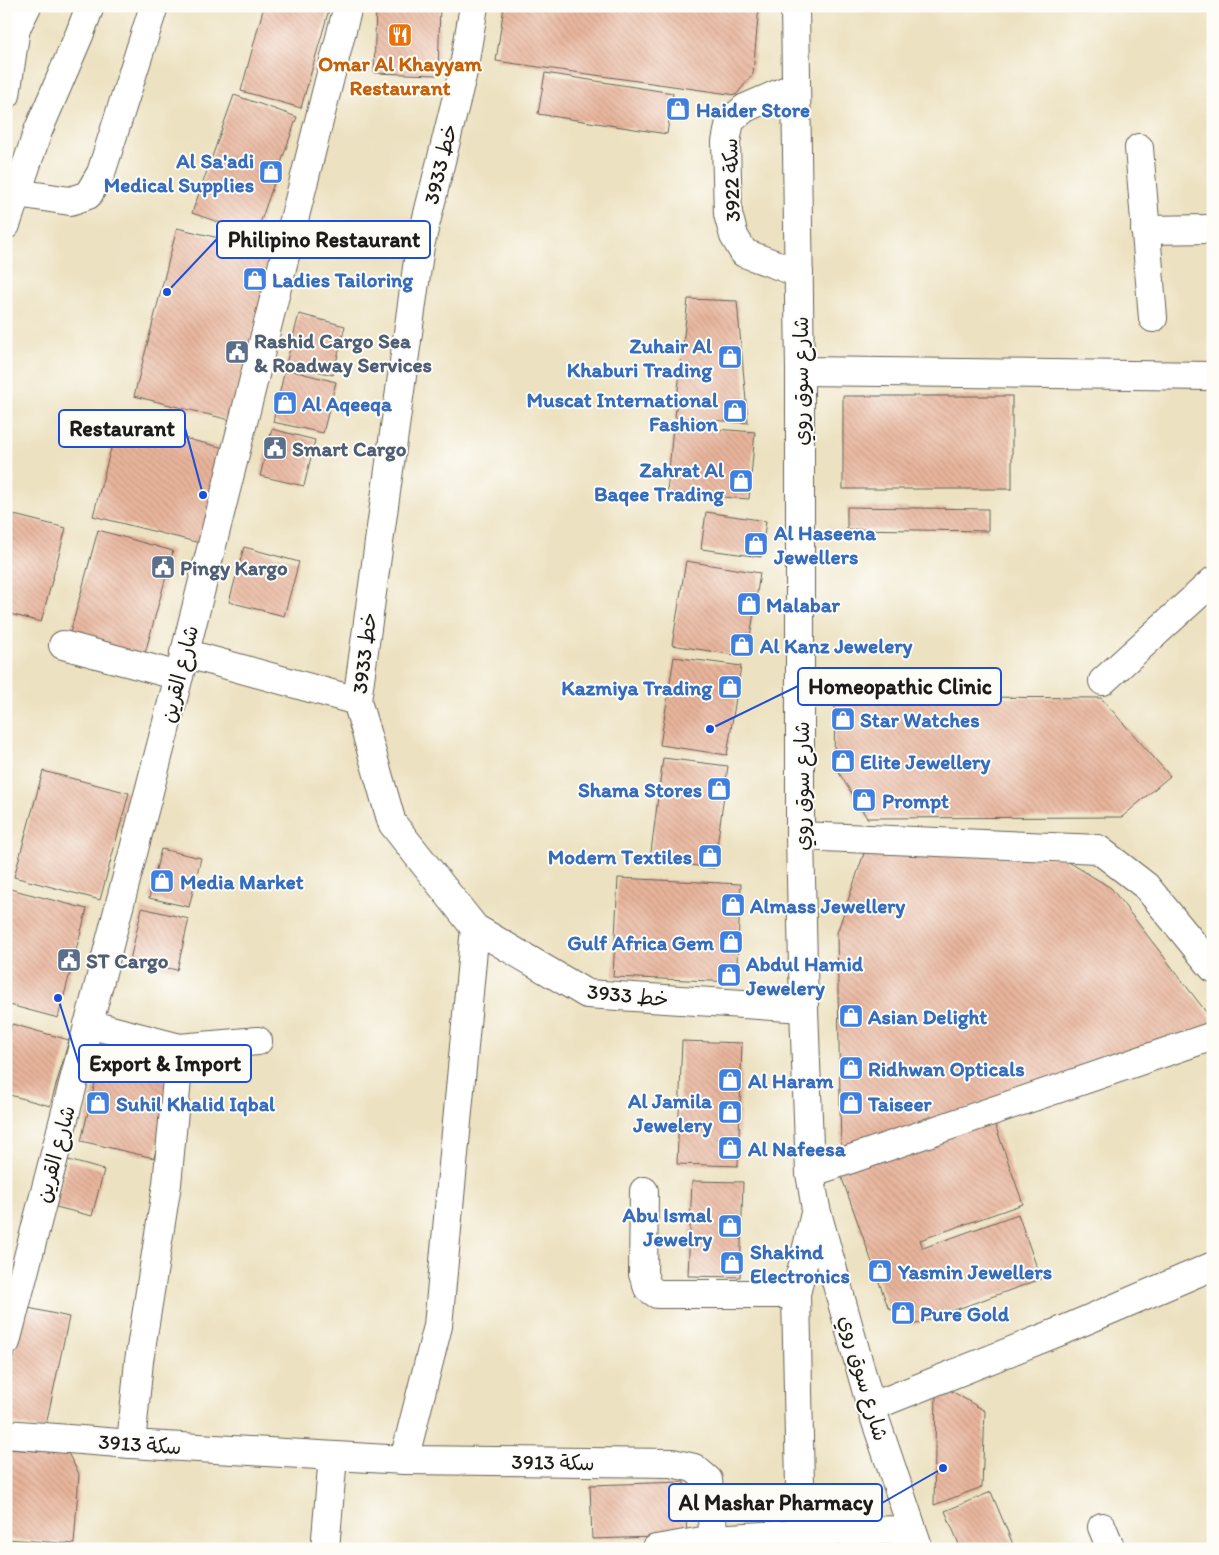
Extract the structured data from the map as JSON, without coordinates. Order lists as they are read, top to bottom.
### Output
{
  "streets": {
    "street": [
      "3933 خط",
      "سكة 3922",
      "شارع سوق روي",
      "شارع القرين",
      "سكة 3913"
    ]
  },
  "crossings": [
    ["3933 خط", "شارع سوق روي"],
    ["سكة 3922", "شارع سوق روي"]
  ],
  "places": {
    "restaurant": ["Omar Al Khayyam Restaurant"],
    "shop": [
      "Haider Store",
      "Al Sa'adi Medical Supplies",
      "Ladies Tailoring",
      "Zuhair Al Khaburi Trading",
      "Al Aqeeqa",
      "Muscat International Fashion",
      "Zahrat Al Baqee Trading",
      "Al Haseena Jewellers",
      "Malabar",
      "Al Kanz Jewelery",
      "Kazmiya Trading",
      "Star Watches",
      "Elite Jewellery",
      "Shama Stores",
      "Prompt",
      "Modern Textiles",
      "Media Market",
      "Almass Jewellery",
      "Gulf Africa Gem",
      "Abdul Hamid Jewelery",
      "Asian Delight",
      "Ridhwan Opticals",
      "Al Haram",
      "Suhil Khalid Iqbal",
      "Taiseer",
      "Al Jamila Jewelery",
      "Al Nafeesa",
      "Abu Ismal Jewelry",
      "Shakind Electronics",
      "Yasmin Jewellers",
      "Pure Gold"
    ],
    "other": [
      "Philipino Restaurant",
      "Restaurant",
      "Homeopathic Clinic",
      "Export & Import",
      "Al Mashar Pharmacy"
    ],
    "public building": [
      "Rashid Cargo Sea & Roadway Services",
      "Smart Cargo",
      "Pingy Kargo",
      "ST Cargo"
    ]
  }
}
